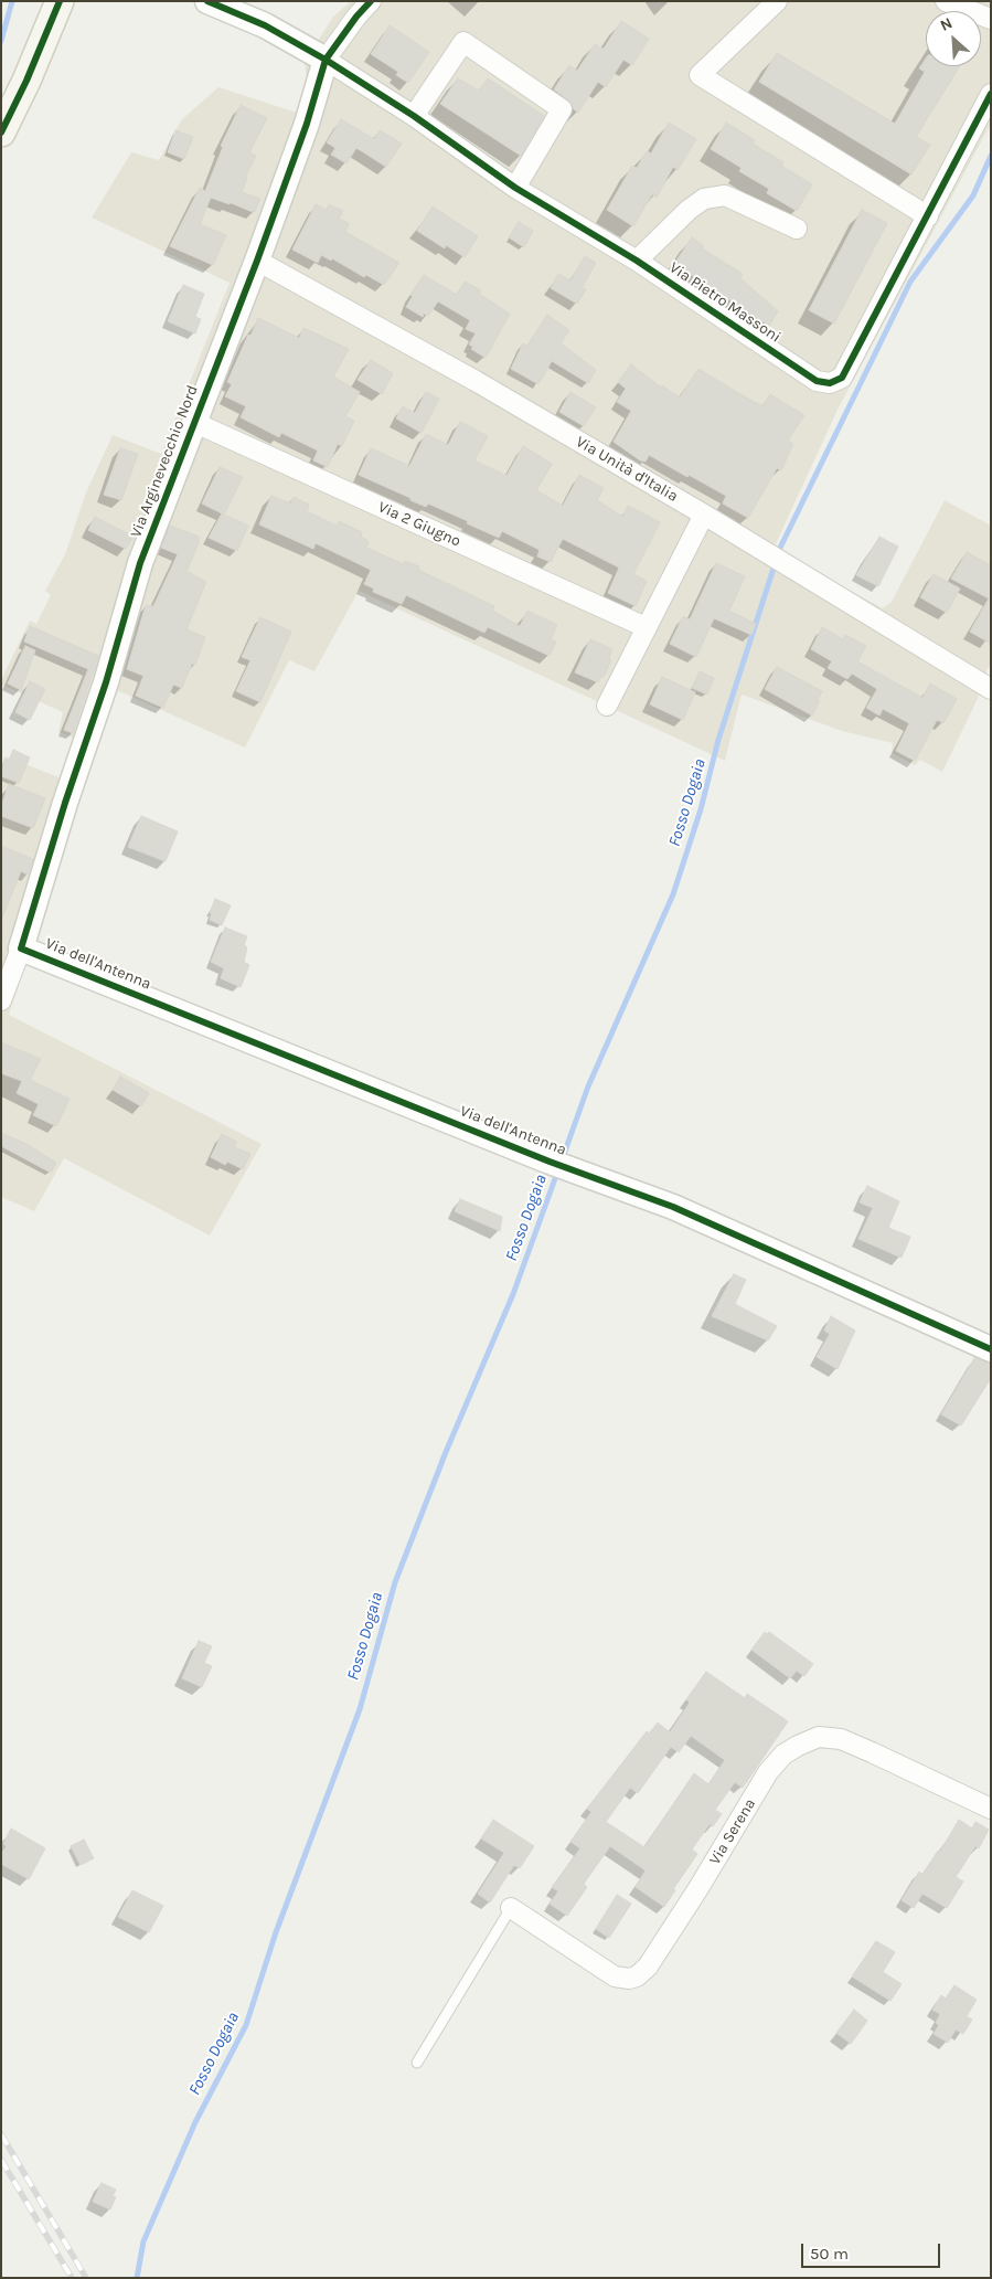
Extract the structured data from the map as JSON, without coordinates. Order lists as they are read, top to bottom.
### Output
{
  "streets": {
    "street": [
      "Via Pietro Massoni",
      "Via Arginevecchio Nord",
      "Via Unità d'Italia",
      "Via 2 Giugno",
      "Via dell'Antenna",
      "Via Serena"
    ]
  },
  "crossings": [
    ["Via Pietro Massoni", "Via Arginevecchio Nord"],
    ["Via Arginevecchio Nord", "Via Unità d'Italia"],
    ["Via Arginevecchio Nord", "Via 2 Giugno"],
    ["Via Arginevecchio Nord", "Via dell'Antenna"]
  ],
  "water": ["Fosso Dogaia"],
  "scale_bar": "50 m",
  "north": "top left"
}
